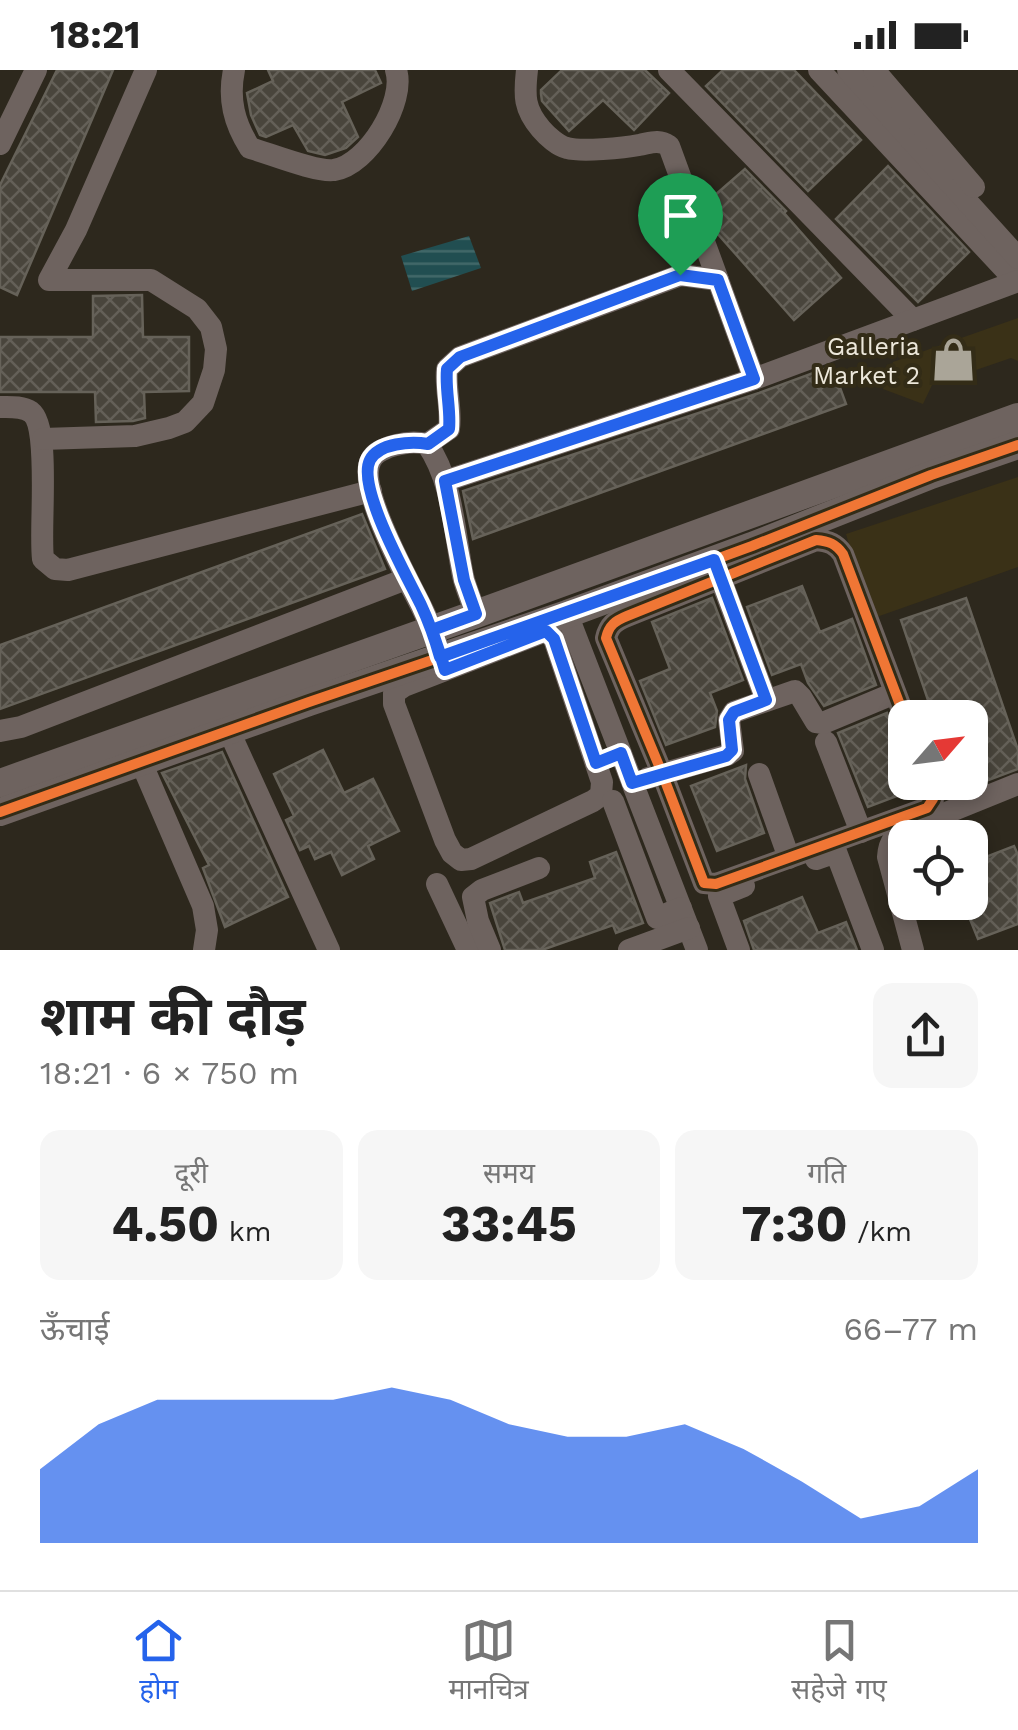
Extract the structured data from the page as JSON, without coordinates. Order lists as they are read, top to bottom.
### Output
{
  "places": {
    "shop": ["Galleria Market 2"]
  },
  "north": "top right",
  "page": {
    "status": "18:21",
    "heading": ["शाम की दौड़", "18:21 · 6 × 750 m"],
    "stats": [
      ["दूरी", "4.50 km"],
      ["समय", "33:45"],
      ["गति", "7:30 /km"]
    ],
    "chart": ["ऊँचाई", "66–77 m"],
    "tabs": ["होम", "मानचित्र", "सहेजे गए"]
  }
}
